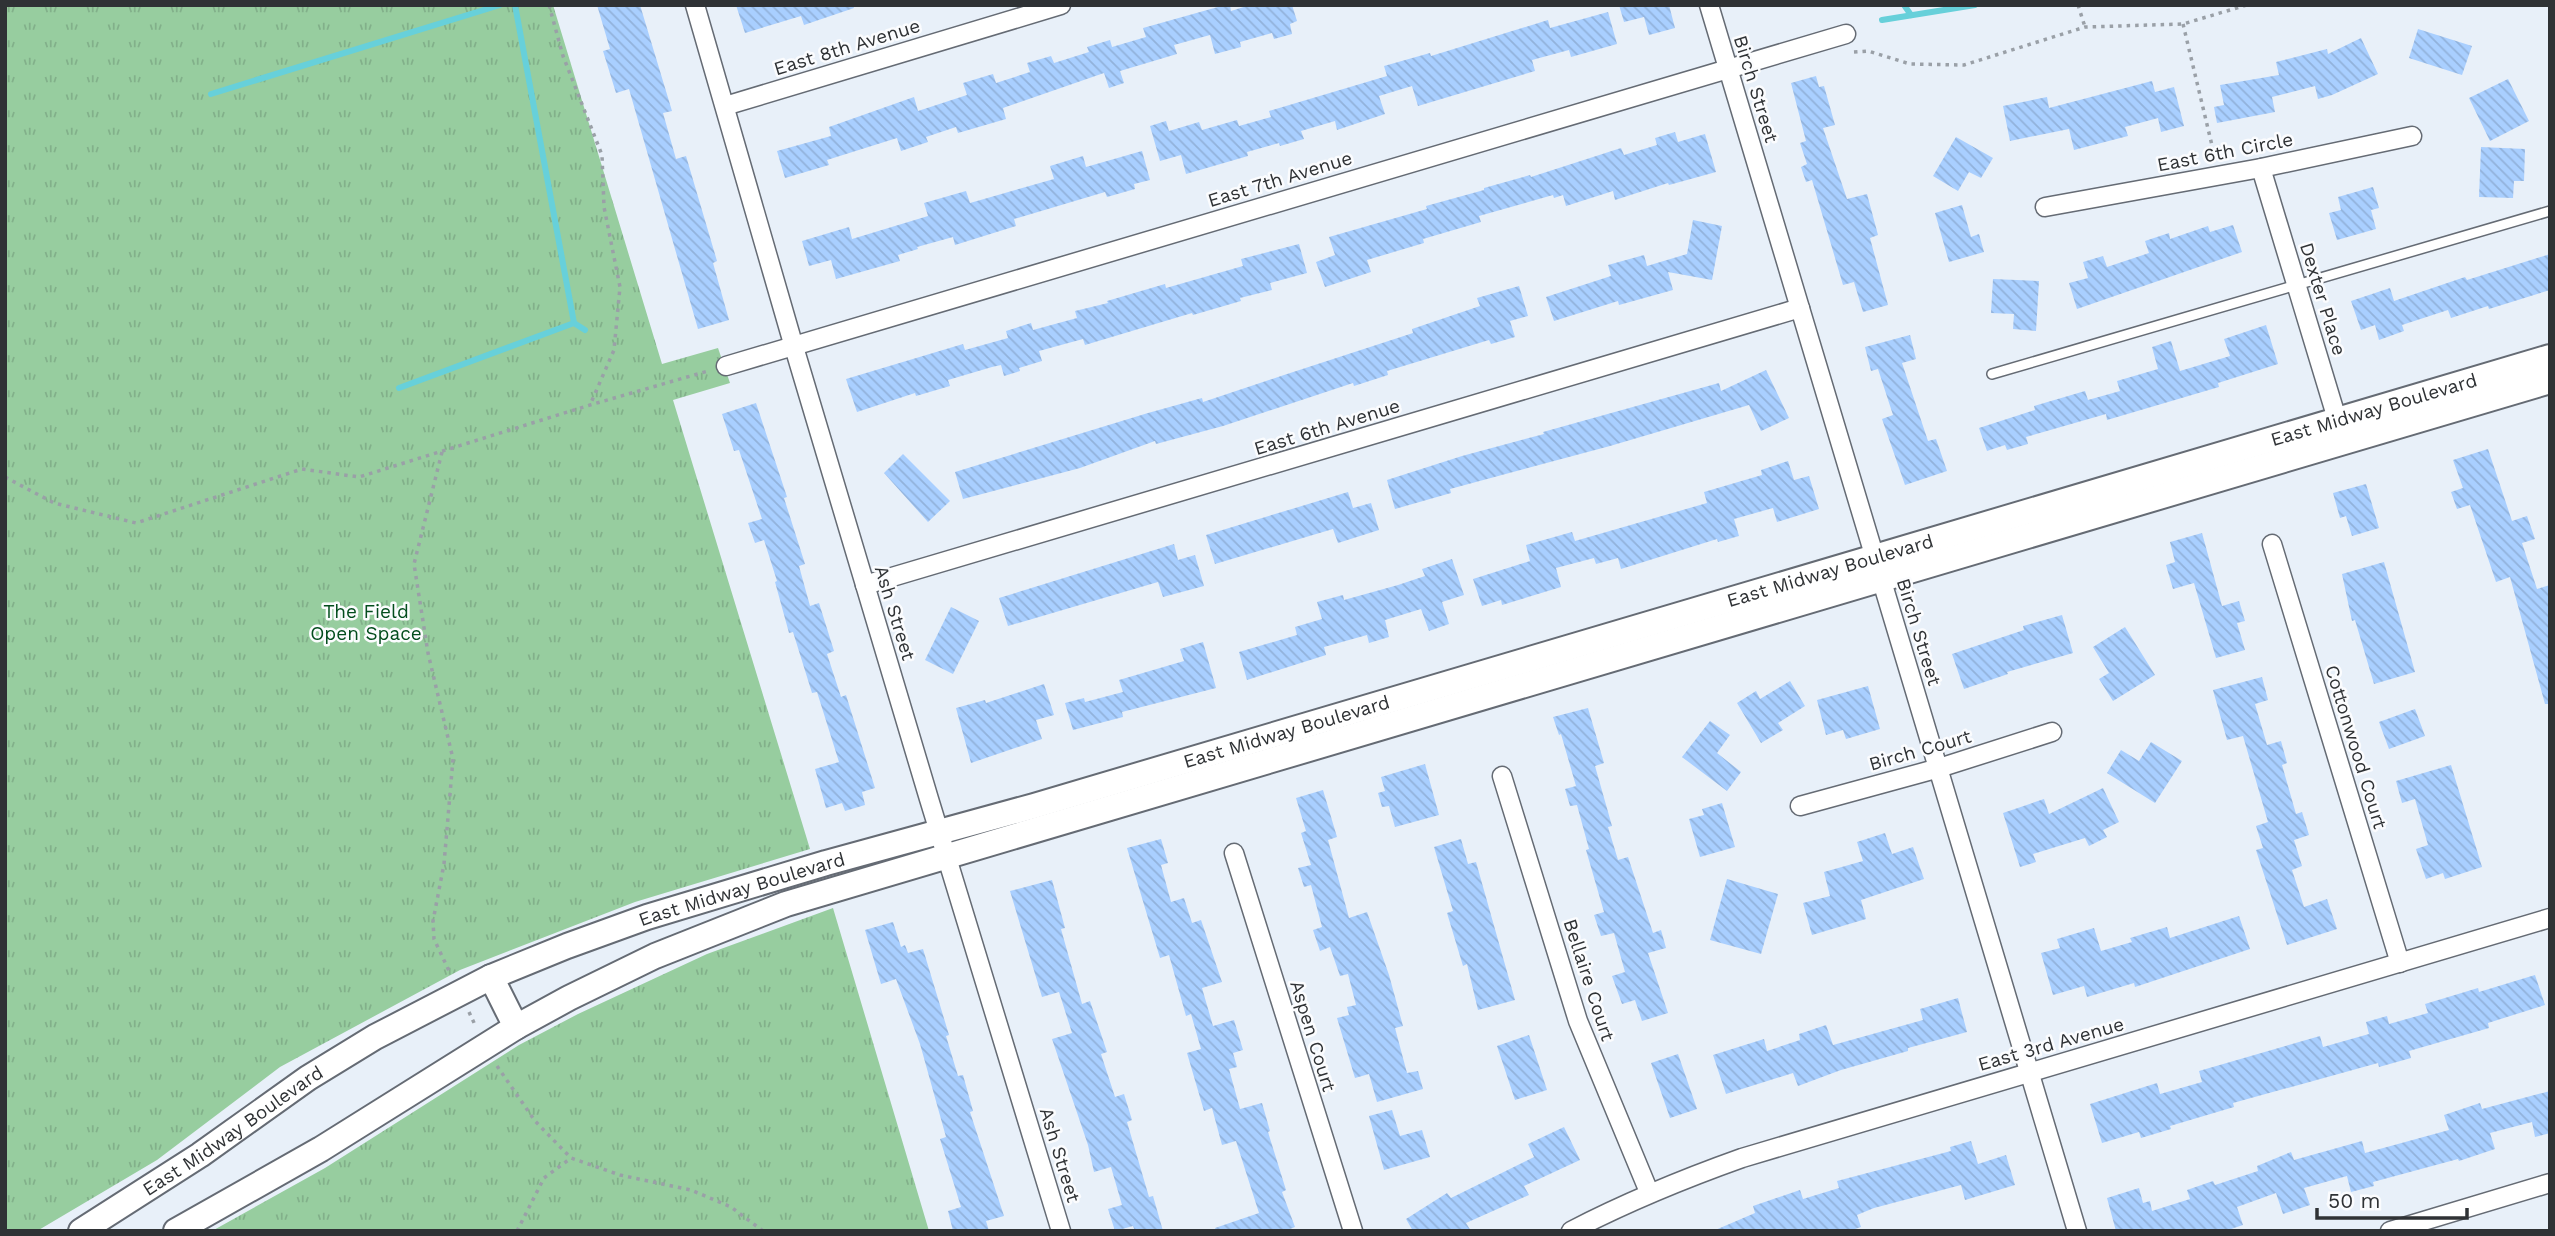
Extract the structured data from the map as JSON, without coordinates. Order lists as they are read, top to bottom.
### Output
{
  "streets": {
    "main road": ["East Midway Boulevard"],
    "street": [
      "East 8th Avenue",
      "Birch Street",
      "East 6th Circle",
      "East 7th Avenue",
      "Dexter Place",
      "East 6th Avenue",
      "Ash Street",
      "Cottonwood Court",
      "Birch Court",
      "Bellaire Court",
      "Aspen Court",
      "East 3rd Avenue"
    ]
  },
  "crossings": [
    ["East 8th Avenue", "Ash Street"],
    ["Birch Street", "East 7th Avenue"],
    ["Birch Street", "East Midway Boulevard"],
    ["Birch Street", "East 6th Avenue"],
    ["Birch Street", "Birch Court"],
    ["Birch Street", "East 3rd Avenue"],
    ["East 6th Circle", "Dexter Place"],
    ["East 7th Avenue", "Ash Street"],
    ["Dexter Place", "East Midway Boulevard"],
    ["East Midway Boulevard", "Ash Street"],
    ["East 6th Avenue", "Ash Street"],
    ["Cottonwood Court", "East 3rd Avenue"],
    ["Bellaire Court", "East 3rd Avenue"]
  ],
  "parks": ["The Field Open Space"],
  "scale_bar": "50 m"
}
